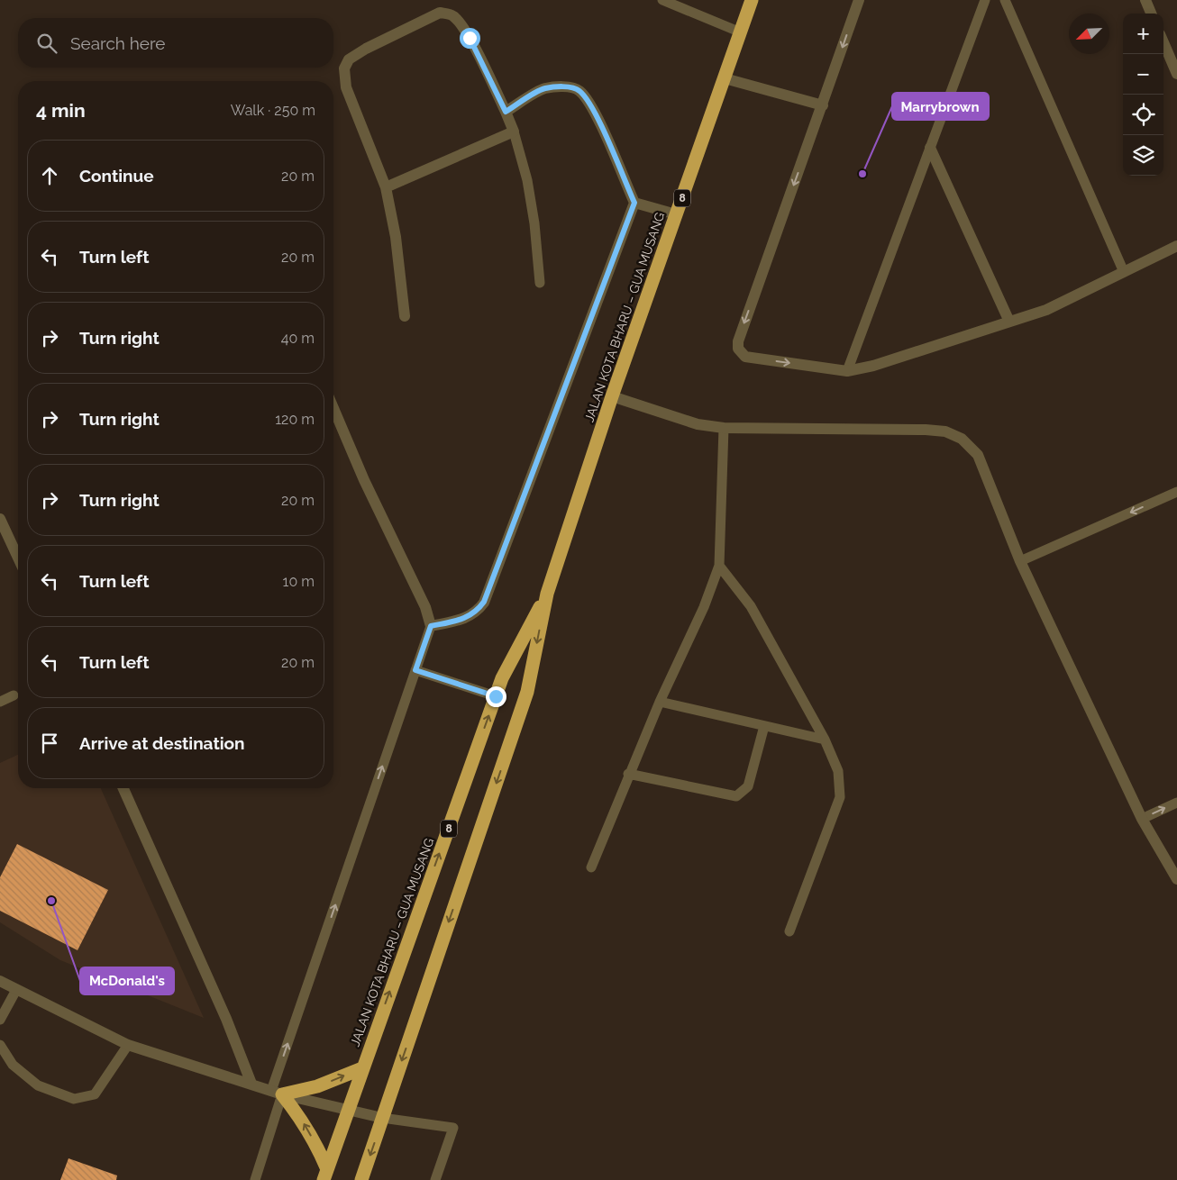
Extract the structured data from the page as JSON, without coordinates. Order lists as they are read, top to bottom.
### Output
{
  "streets": {
    "highway": ["8", "JALAN KOTA BHARU – GUA MUSANG"]
  },
  "places": ["Marrybrown", "McDonald's"],
  "north": "bottom left",
  "page": {
    "map_buttons": ["+", "−"],
    "search": "Search here",
    "heading": ["4 min", "Walk · 250 m"],
    "list": [
      ["Continue", "20 m"],
      ["Turn left", "20 m"],
      ["Turn right", "40 m"],
      ["Turn right", "120 m"],
      ["Turn right", "20 m"],
      ["Turn left", "10 m"],
      ["Turn left", "20 m"],
      "Arrive at destination"
    ]
  }
}
